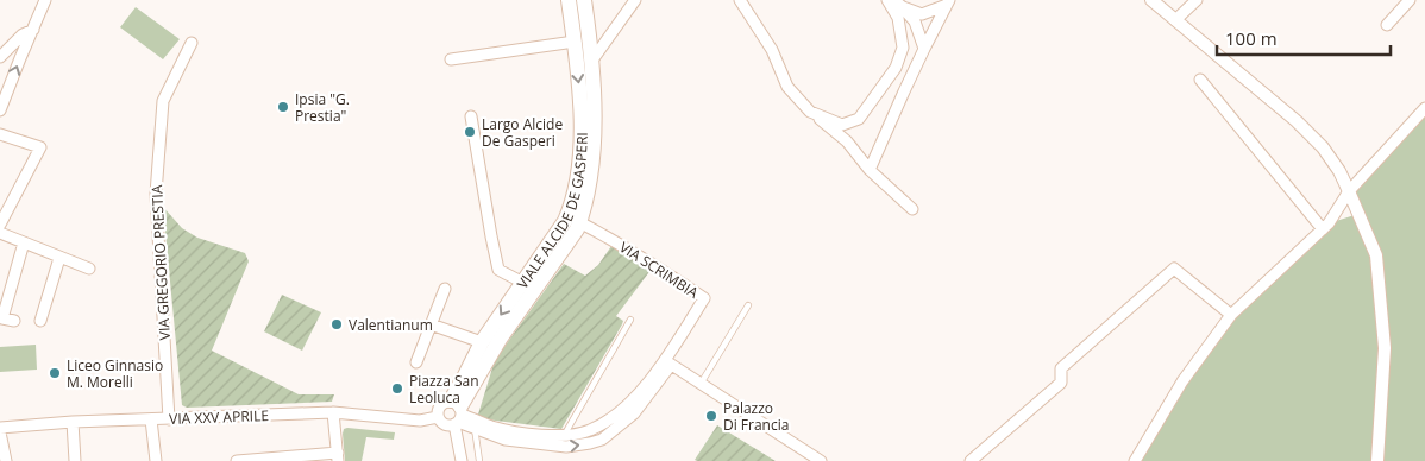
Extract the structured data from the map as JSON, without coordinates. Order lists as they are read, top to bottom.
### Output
{
  "streets": {
    "main road": ["VIALE ALCIDE DE GASPERI"],
    "street": ["VIA GREGORIO PRESTIA", "VIA SCRIMBIA", "VIA XXV APRILE"]
  },
  "crossings": [
    ["VIALE ALCIDE DE GASPERI", "VIA SCRIMBIA"],
    ["VIA GREGORIO PRESTIA", "VIA XXV APRILE"]
  ],
  "places": [
    "Ipsia \"G. Prestia\"",
    "Largo Alcide De Gasperi",
    "Valentianum",
    "Liceo Ginnasio M. Morelli",
    "Piazza San Leoluca",
    "Palazzo Di Francia"
  ],
  "scale_bar": "100 m"
}
